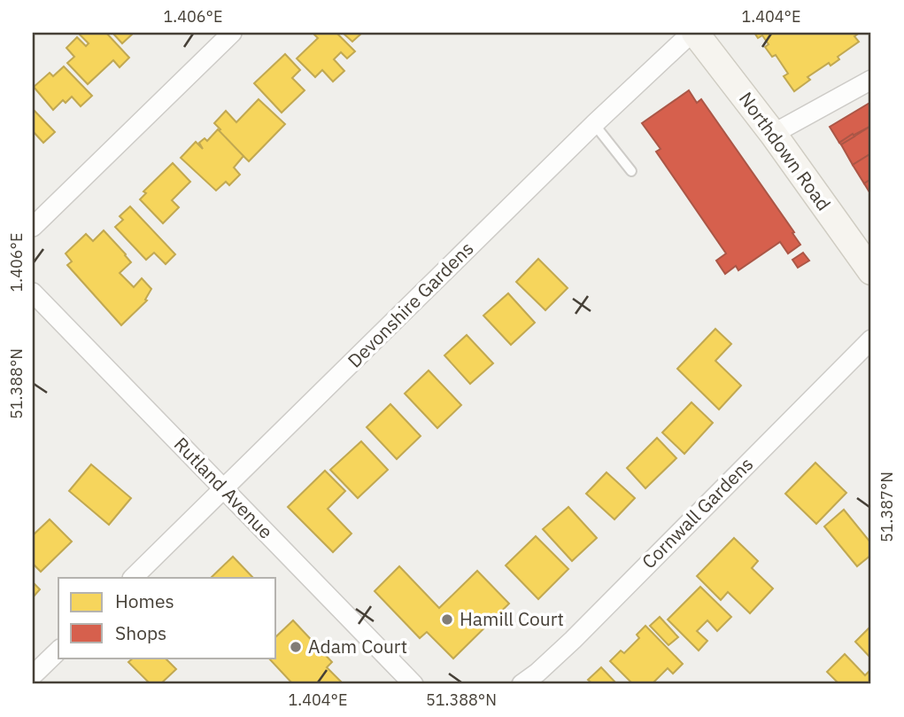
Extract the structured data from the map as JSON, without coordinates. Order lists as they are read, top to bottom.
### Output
{
  "streets": {
    "main road": ["Northdown Road"],
    "street": ["Devonshire Gardens", "Rutland Avenue", "Cornwall Gardens"]
  },
  "crossings": [
    ["Northdown Road", "Devonshire Gardens"],
    ["Devonshire Gardens", "Rutland Avenue"]
  ],
  "places": ["Hamill Court", "Adam Court"],
  "legend": ["Homes", "Shops"],
  "coordinates": [
    "1.406°E",
    "1.404°E",
    "51.388°N",
    "51.387°N"
  ]
}
